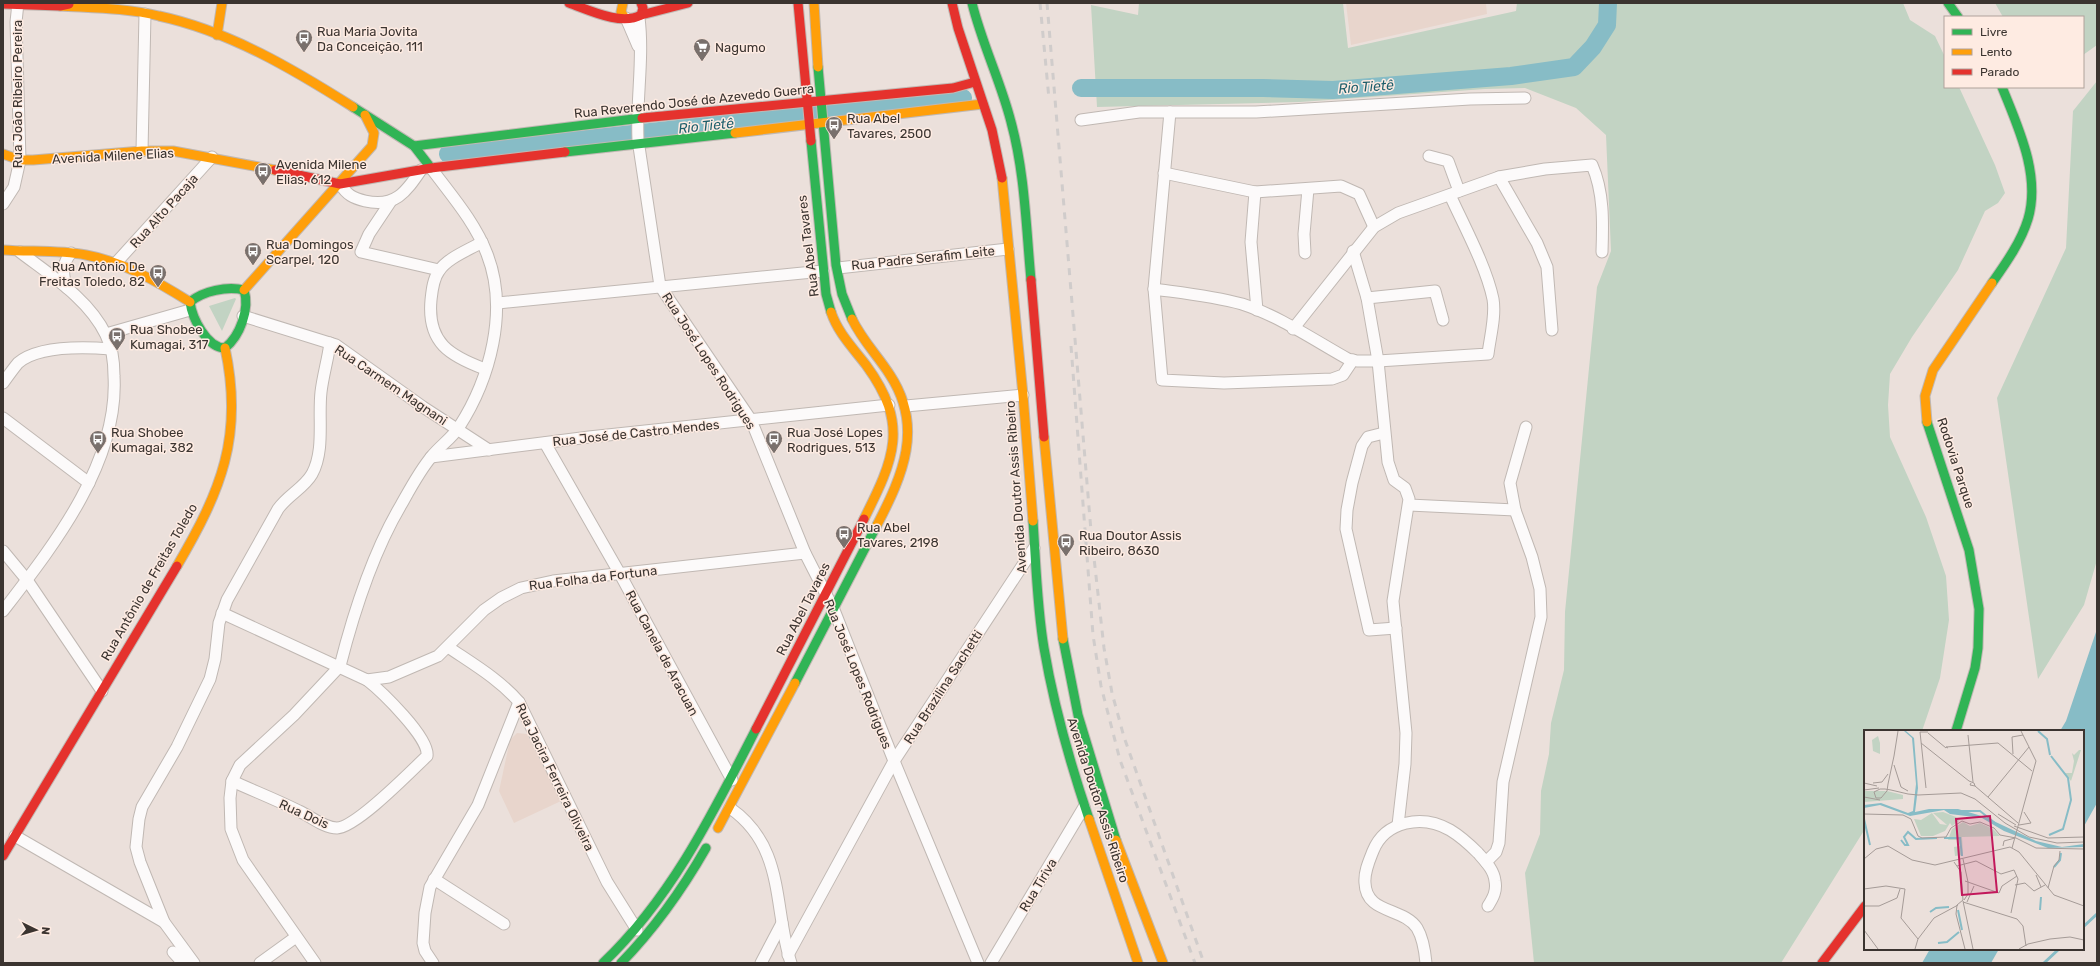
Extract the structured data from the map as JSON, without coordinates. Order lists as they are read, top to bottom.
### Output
{
  "streets": {
    "street": [
      "Rua João Ribeiro Pereira",
      "Rua Reverendo José de Azevedo Guerra",
      "Avenida Milene Elias",
      "Rua Alto Pacaja",
      "Rua Abel Tavares",
      "Rua Padre Serafim Leite",
      "Rua José Lopes Rodrigues",
      "Rua Carmem Magnani",
      "Rua José de Castro Mendes",
      "Rodovia Parque",
      "Avenida Doutor Assis Ribeiro",
      "Rua Folha da Fortuna",
      "Rua Antônio de Freitas Toledo",
      "Rua Canela de Aracuan",
      "Rua Brazilina Sachetti",
      "Rua Jacira Ferreira Oliveira",
      "Rua Dois",
      "Rua Tiriva"
    ]
  },
  "crossings": [
    ["Rua João Ribeiro Pereira", "Avenida Milene Elias"],
    ["Rua Reverendo José de Azevedo Guerra", "Rua Abel Tavares"],
    ["Rua Reverendo José de Azevedo Guerra", "Rua José Lopes Rodrigues"],
    ["Rua Reverendo José de Azevedo Guerra", "Avenida Doutor Assis Ribeiro"],
    ["Avenida Milene Elias", "Rua Alto Pacaja"],
    ["Rua Abel Tavares", "Rua Padre Serafim Leite"],
    ["Rua Abel Tavares", "Rua José Lopes Rodrigues"],
    ["Rua Abel Tavares", "Rua José de Castro Mendes"],
    ["Rua Abel Tavares", "Rua Canela de Aracuan"],
    ["Rua Abel Tavares", "Rua Jacira Ferreira Oliveira"],
    ["Rua Padre Serafim Leite", "Avenida Doutor Assis Ribeiro"],
    ["Rua José Lopes Rodrigues", "Rua José de Castro Mendes"],
    ["Rua José Lopes Rodrigues", "Rua Folha da Fortuna"],
    ["Rua José Lopes Rodrigues", "Rua Brazilina Sachetti"],
    ["Rua Carmem Magnani", "Rua José de Castro Mendes"],
    ["Rua José de Castro Mendes", "Rua Canela de Aracuan"],
    ["Avenida Doutor Assis Ribeiro", "Rua Brazilina Sachetti"],
    ["Avenida Doutor Assis Ribeiro", "Rua Tiriva"],
    ["Rua Folha da Fortuna", "Rua Canela de Aracuan"],
    ["Rua Folha da Fortuna", "Rua Jacira Ferreira Oliveira"],
    ["Rua Folha da Fortuna", "Rua Dois"]
  ],
  "water": ["Rio Tietê"],
  "places": {
    "bus stop": [
      "Rua Maria Jovita Da Conceição, 111",
      "Rua Abel Tavares, 2500",
      "Avenida Milene Elias, 612",
      "Rua Domingos Scarpel, 120",
      "Rua Antônio De Freitas Toledo, 82",
      "Rua Shobee Kumagai, 317",
      "Rua Shobee Kumagai, 382",
      "Rua José Lopes Rodrigues, 513",
      "Rua Abel Tavares, 2198",
      "Rua Doutor Assis Ribeiro, 8630"
    ],
    "supermarket": ["Nagumo"]
  },
  "legend": ["Livre", "Lento", "Parado"],
  "north": "right"
}
